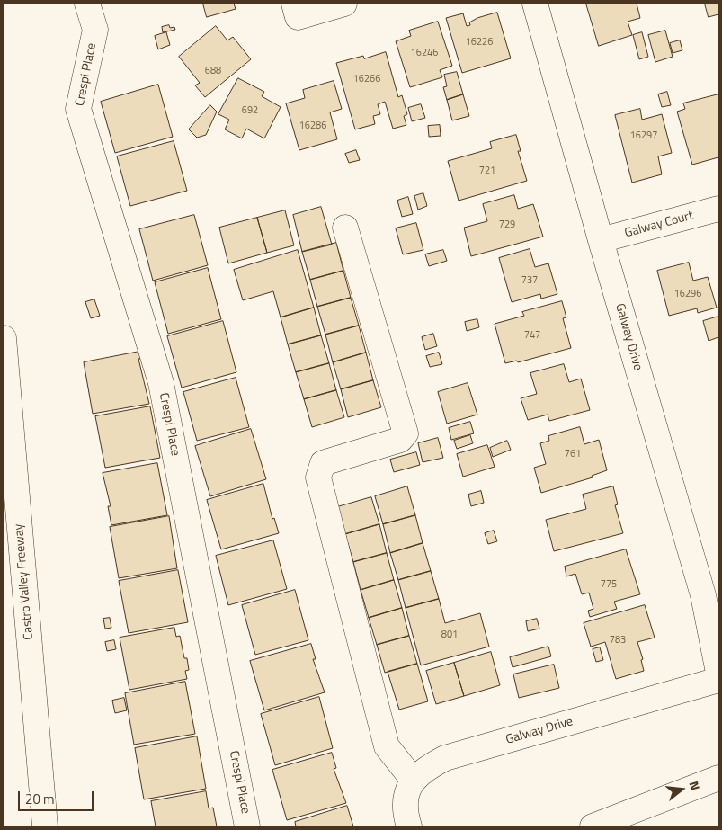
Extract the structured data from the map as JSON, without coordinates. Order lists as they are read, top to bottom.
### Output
{
  "streets": {
    "main road": [
      "Crespi Place",
      "Galway Court",
      "Galway Drive",
      "Castro Valley Freeway"
    ]
  },
  "crossings": [
    ["Galway Court", "Galway Drive"]
  ],
  "house_numbers": [
    "16226",
    "16246",
    "688",
    "16266",
    "692",
    "16286",
    "16297",
    "721",
    "729",
    "737",
    "16296",
    "747",
    "761",
    "775",
    "801",
    "783"
  ],
  "scale_bar": "20 m",
  "north": "right"
}
